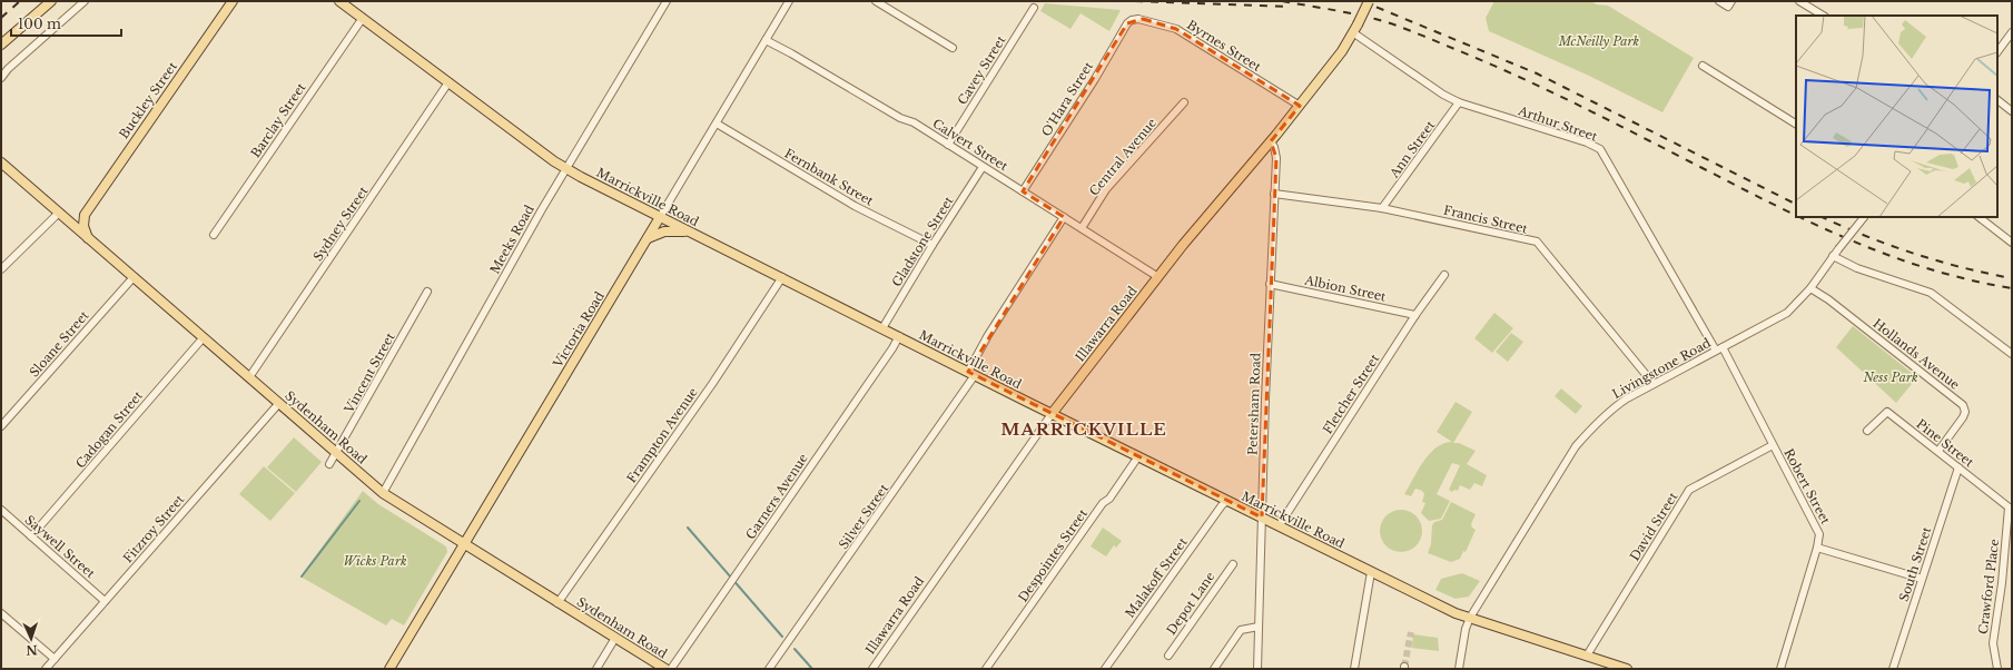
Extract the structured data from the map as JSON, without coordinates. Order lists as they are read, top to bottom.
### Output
{
  "streets": {
    "main road": [
      "Buckley Street",
      "Marrickville Road",
      "Illawarra Road",
      "Victoria Road",
      "Sydenham Road"
    ],
    "street": [
      "Byrnes Street",
      "Cavey Street",
      "O'Hara Street",
      "Barclay Street",
      "Arthur Street",
      "Calvert Street",
      "Ann Street",
      "Central Avenue",
      "Fernbank Street",
      "Francis Street",
      "Sydney Street",
      "Meeks Road",
      "Gladstone Street",
      "Albion Street",
      "Sloane Street",
      "Hollands Avenue",
      "Livingstone Road",
      "Vincent Street",
      "Fletcher Street",
      "Petersham Road",
      "Cadogan Street",
      "Frampton Avenue",
      "Pine Street",
      "Robert Street",
      "Garners Avenue",
      "Silver Street",
      "David Street",
      "Fitzroy Street",
      "Saywell Street",
      "Despointes Street",
      "South Street",
      "Malakoff Street",
      "Crawford Place",
      "Depot Lane"
    ]
  },
  "crossings": [
    ["Byrnes Street", "O'Hara Street"],
    ["Byrnes Street", "Illawarra Road"],
    ["Cavey Street", "Calvert Street"],
    ["O'Hara Street", "Calvert Street"],
    ["Barclay Street", "Marrickville Road"],
    ["Arthur Street", "Ann Street"],
    ["Arthur Street", "Illawarra Road"],
    ["Arthur Street", "Livingstone Road"],
    ["Arthur Street", "Robert Street"],
    ["Calvert Street", "Central Avenue"],
    ["Calvert Street", "Gladstone Street"],
    ["Calvert Street", "Illawarra Road"],
    ["Calvert Street", "Victoria Road"],
    ["Calvert Street", "Silver Street"],
    ["Ann Street", "Francis Street"],
    ["Fernbank Street", "Gladstone Street"],
    ["Fernbank Street", "Victoria Road"],
    ["Marrickville Road", "Sydney Street"],
    ["Marrickville Road", "Meeks Road"],
    ["Marrickville Road", "Gladstone Street"],
    ["Marrickville Road", "Illawarra Road"],
    ["Marrickville Road", "Victoria Road"],
    ["Marrickville Road", "Livingstone Road"],
    ["Marrickville Road", "Fletcher Street"],
    ["Marrickville Road", "Petersham Road"],
    ["Marrickville Road", "Frampton Avenue"],
    ["Marrickville Road", "Garners Avenue"],
    ["Marrickville Road", "Silver Street"],
    ["Marrickville Road", "David Street"],
    ["Marrickville Road", "Despointes Street"],
    ["Marrickville Road", "Malakoff Street"],
    ["Francis Street", "Livingstone Road"],
    ["Francis Street", "Petersham Road"],
    ["Sydney Street", "Sydenham Road"],
    ["Meeks Road", "Sydenham Road"],
    ["Albion Street", "Fletcher Street"],
    ["Albion Street", "Petersham Road"],
    ["Illawarra Road", "Petersham Road"],
    ["Victoria Road", "Sydenham Road"],
    ["Sloane Street", "Sydenham Road"],
    ["Hollands Avenue", "Livingstone Road"],
    ["Hollands Avenue", "Pine Street"],
    ["Livingstone Road", "Robert Street"],
    ["Vincent Street", "Sydenham Road"],
    ["Sydenham Road", "Cadogan Street"],
    ["Sydenham Road", "Frampton Avenue"],
    ["Sydenham Road", "Fitzroy Street"],
    ["Cadogan Street", "Saywell Street"],
    ["Pine Street", "South Street"],
    ["Pine Street", "Crawford Place"],
    ["Robert Street", "David Street"],
    ["Fitzroy Street", "Saywell Street"]
  ],
  "districts": ["MARRICKVILLE"],
  "parks": ["McNeilly Park", "Ness Park", "Wicks Park"],
  "scale_bar": "100 m",
  "north": "bottom"
}
